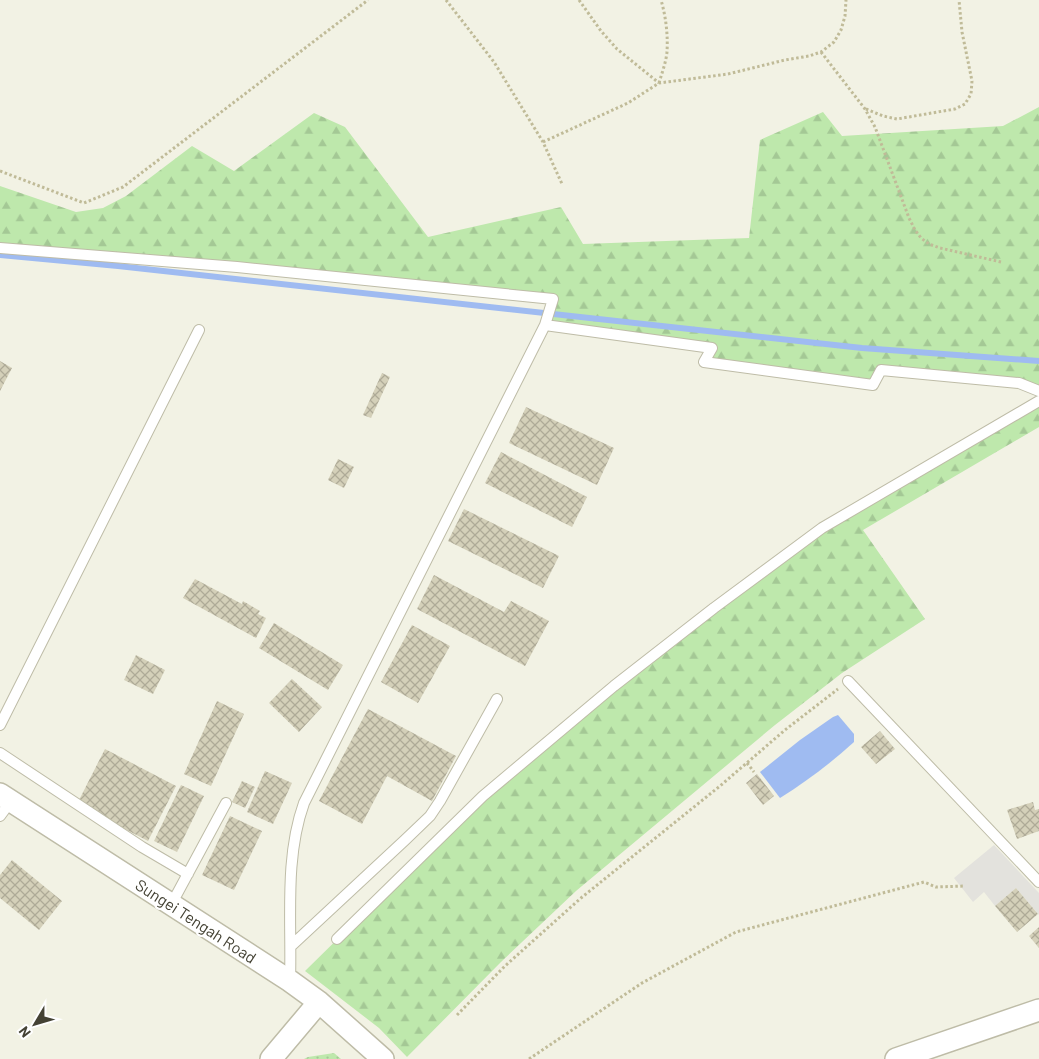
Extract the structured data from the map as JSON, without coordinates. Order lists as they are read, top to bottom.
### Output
{
  "streets": {
    "street": ["Sungei Tengah Road"]
  },
  "north": "bottom left"
}
